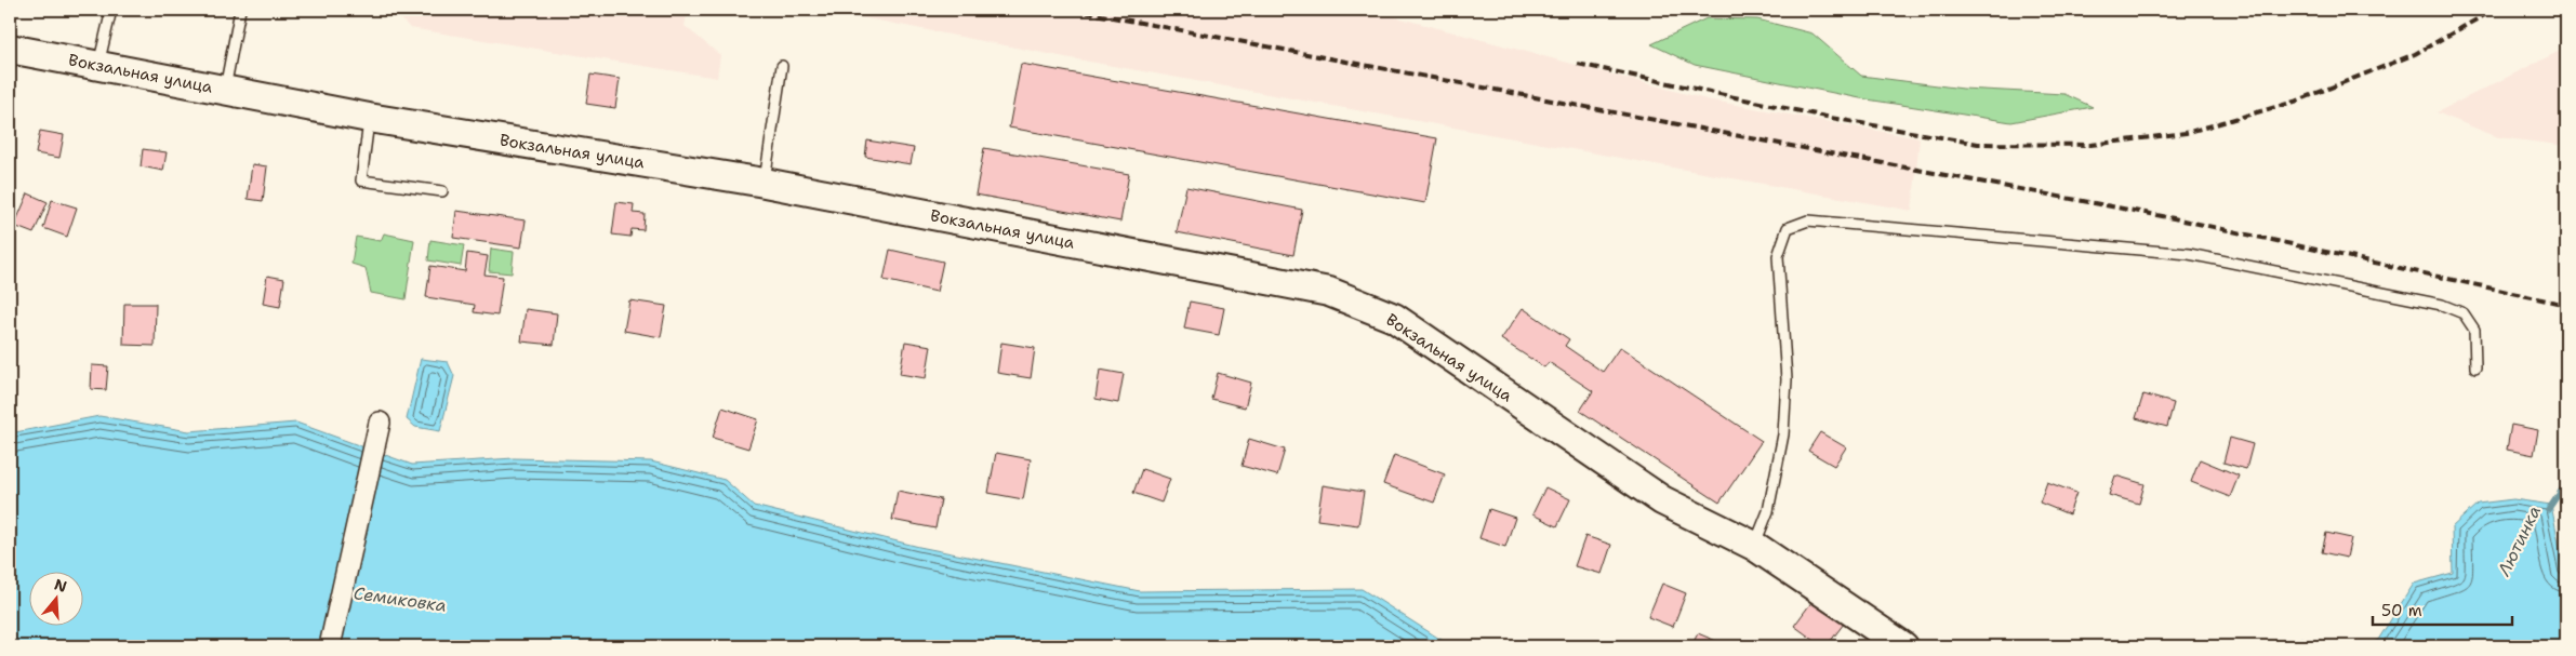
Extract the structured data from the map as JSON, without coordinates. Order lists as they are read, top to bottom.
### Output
{
  "streets": {
    "main road": ["Вокзальная улица"]
  },
  "water": ["Лютинка", "Семиковка"],
  "scale_bar": "50 m",
  "north": "top"
}
